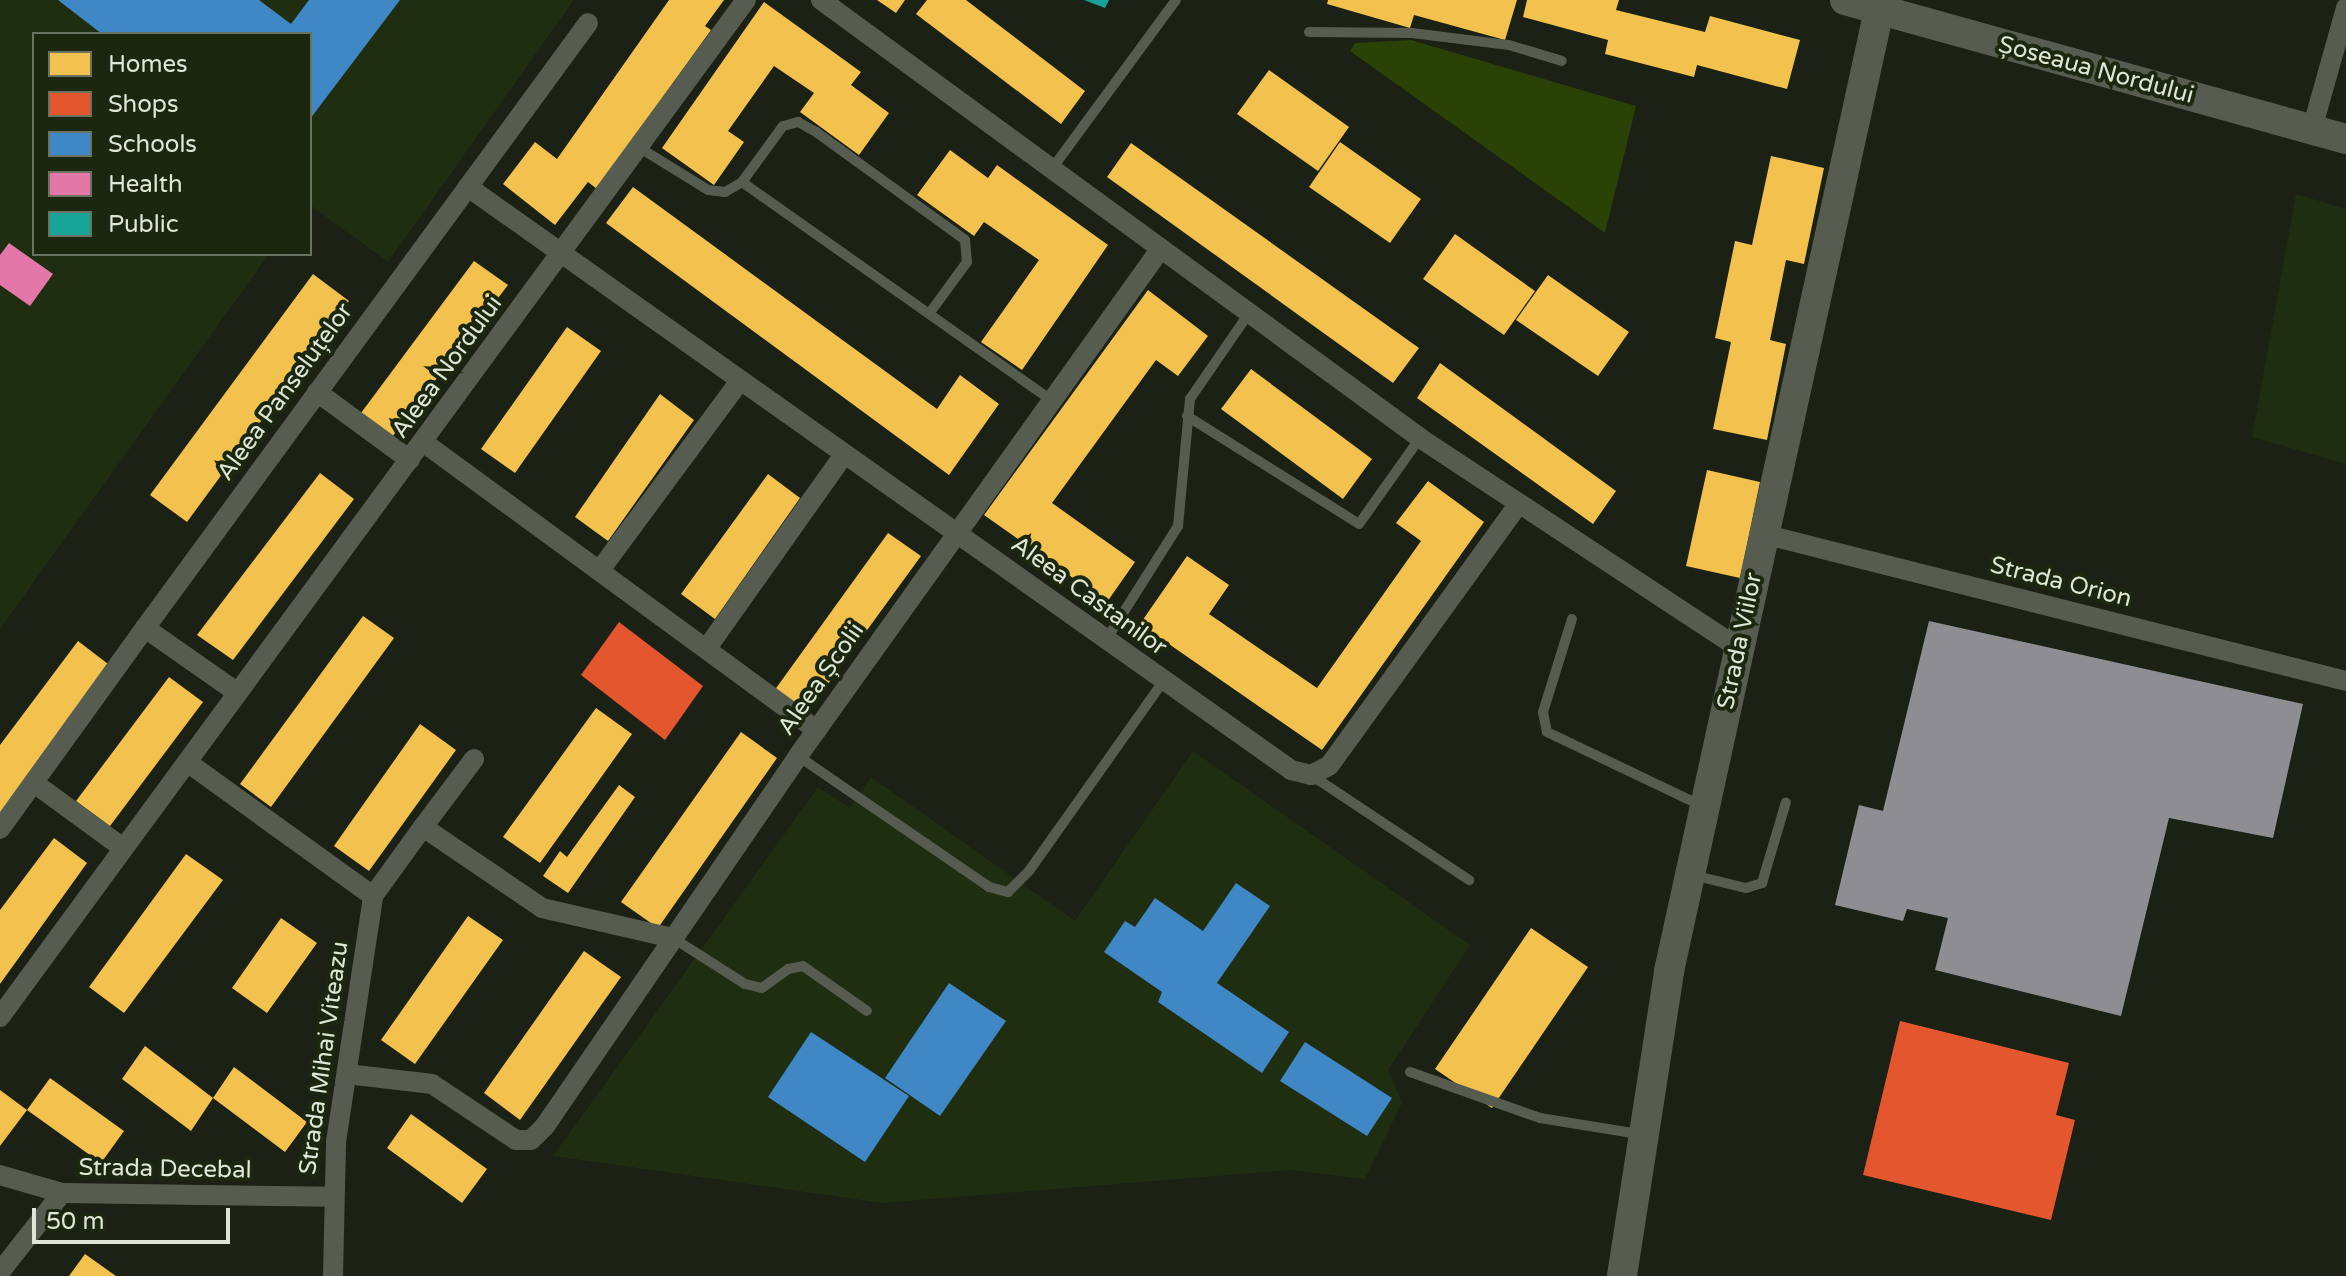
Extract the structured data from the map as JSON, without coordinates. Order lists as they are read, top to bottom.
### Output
{
  "streets": {
    "street": [
      "Șoseaua Nordului",
      "Aleea Nordului",
      "Aleea Panseluțelor",
      "Strada Orion",
      "Aleea Castanilor",
      "Strada Viilor",
      "Aleea Școlii",
      "Strada Mihai Viteazu",
      "Strada Decebal"
    ]
  },
  "crossings": [
    ["Șoseaua Nordului", "Strada Viilor"],
    ["Aleea Nordului", "Aleea Castanilor"],
    ["Strada Orion", "Strada Viilor"],
    ["Aleea Castanilor", "Aleea Școlii"],
    ["Aleea Școlii", "Strada Mihai Viteazu"],
    ["Strada Mihai Viteazu", "Strada Decebal"]
  ],
  "legend": [
    "Homes",
    "Shops",
    "Schools",
    "Health",
    "Public"
  ],
  "scale_bar": "50 m"
}
